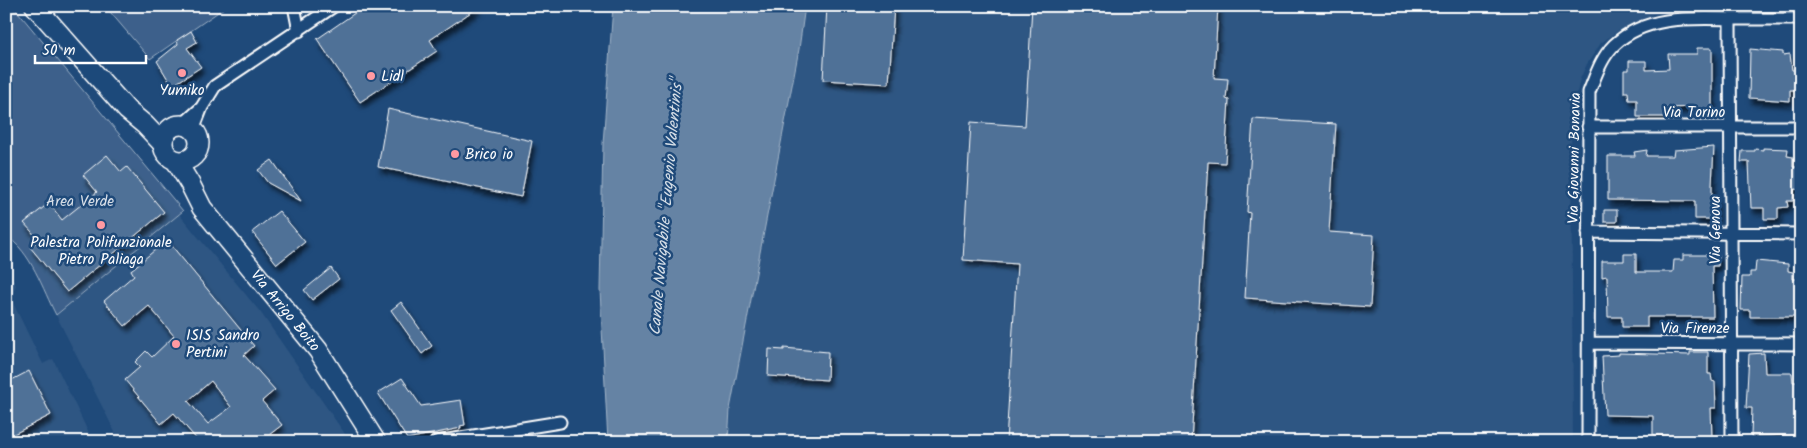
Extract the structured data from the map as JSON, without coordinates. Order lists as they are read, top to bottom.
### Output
{
  "streets": {
    "main road": ["Via Arrigo Boito"],
    "street": [
      "Via Torino",
      "Via Giovanni Bonavia",
      "Via Genova",
      "Via Firenze"
    ]
  },
  "crossings": [
    ["Via Torino", "Via Giovanni Bonavia"],
    ["Via Torino", "Via Genova"],
    ["Via Giovanni Bonavia", "Via Genova"],
    ["Via Giovanni Bonavia", "Via Firenze"],
    ["Via Genova", "Via Firenze"]
  ],
  "water": ["Canale Navigabile \"Eugenio Valentinis\""],
  "parks": ["Area Verde"],
  "places": [
    "Yumiko",
    "Lidl",
    "Brico io",
    "Palestra Polifunzionale Pietro Paliaga",
    "ISIS Sandro Pertini"
  ],
  "scale_bar": "50 m"
}
